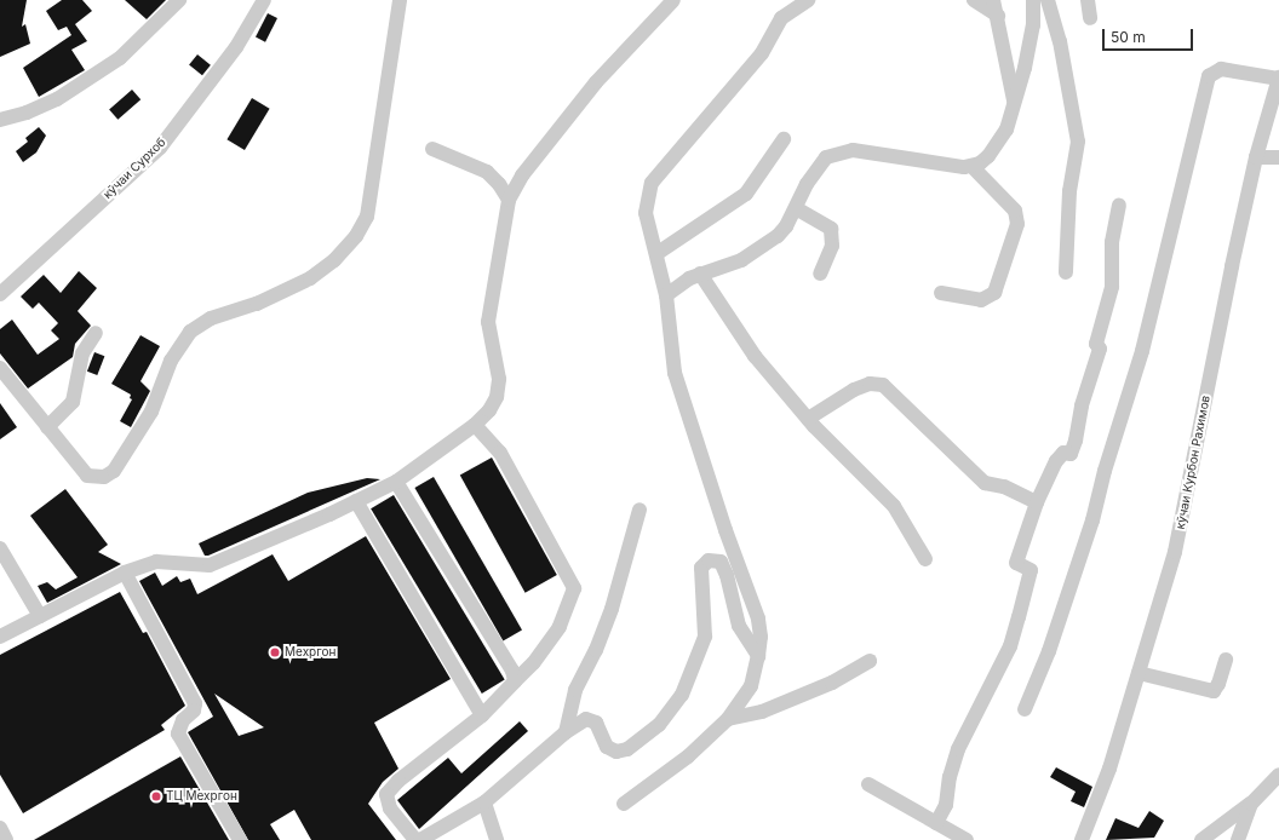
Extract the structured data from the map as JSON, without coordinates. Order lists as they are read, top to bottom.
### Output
{
  "streets": {
    "street": ["кӯчаи Сурхоб", "кӯчаи Курбон Рахимов"]
  },
  "places": ["Мехргон", "ТЦ Мехргон"],
  "scale_bar": "50 m"
}
